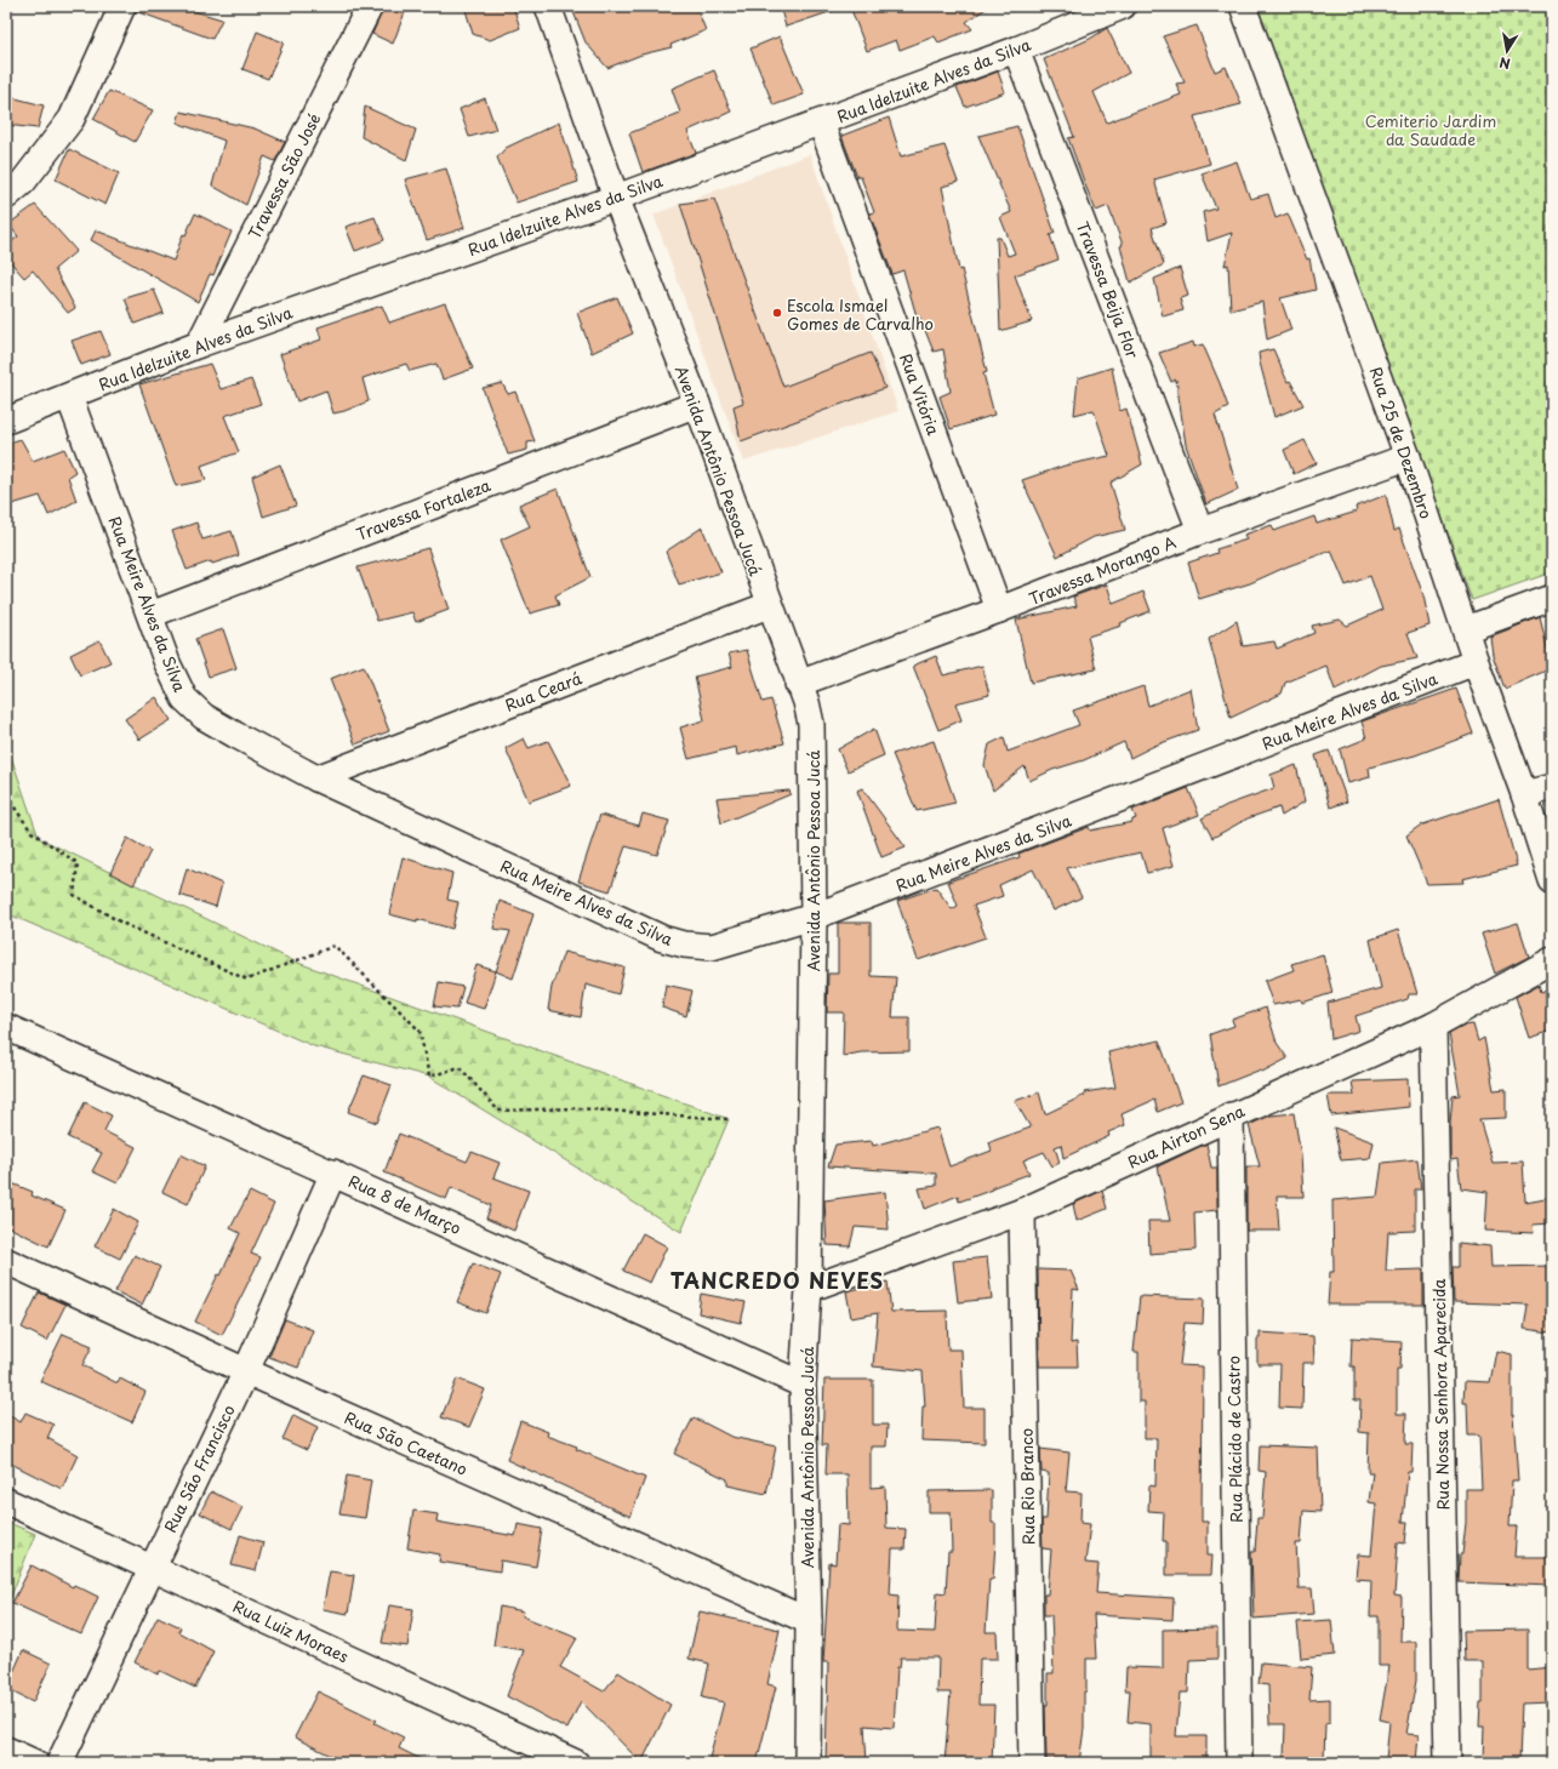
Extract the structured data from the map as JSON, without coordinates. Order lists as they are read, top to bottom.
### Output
{
  "streets": {
    "street": [
      "Rua Idelzuite Alves da Silva",
      "Travessa São José",
      "Travessa Beija Flor",
      "Rua Vitória",
      "Rua 25 de Dezembro",
      "Avenida Antônio Pessoa Jucá",
      "Travessa Fortaleza",
      "Travessa Morango A",
      "Rua Meire Alves da Silva",
      "Rua Ceará",
      "Rua Airton Sena",
      "Rua 8 de Março",
      "Rua Nossa Senhora Aparecida",
      "Rua Plácido de Castro",
      "Rua São Caetano",
      "Rua São Francisco",
      "Rua Rio Branco",
      "Rua Luiz Moraes"
    ]
  },
  "crossings": [
    ["Rua Idelzuite Alves da Silva", "Travessa São José"],
    ["Rua Idelzuite Alves da Silva", "Travessa Beija Flor"],
    ["Rua Idelzuite Alves da Silva", "Rua Vitória"],
    ["Rua Idelzuite Alves da Silva", "Avenida Antônio Pessoa Jucá"],
    ["Rua Idelzuite Alves da Silva", "Rua Meire Alves da Silva"],
    ["Travessa Beija Flor", "Travessa Morango A"],
    ["Rua Vitória", "Travessa Morango A"],
    ["Rua 25 de Dezembro", "Travessa Morango A"],
    ["Rua 25 de Dezembro", "Rua Meire Alves da Silva"],
    ["Avenida Antônio Pessoa Jucá", "Travessa Fortaleza"],
    ["Avenida Antônio Pessoa Jucá", "Travessa Morango A"],
    ["Avenida Antônio Pessoa Jucá", "Rua Meire Alves da Silva"],
    ["Avenida Antônio Pessoa Jucá", "Rua Ceará"],
    ["Avenida Antônio Pessoa Jucá", "Rua Airton Sena"],
    ["Avenida Antônio Pessoa Jucá", "Rua 8 de Março"],
    ["Avenida Antônio Pessoa Jucá", "Rua São Caetano"],
    ["Travessa Fortaleza", "Rua Meire Alves da Silva"],
    ["Rua Meire Alves da Silva", "Rua Ceará"],
    ["Rua Airton Sena", "Rua Nossa Senhora Aparecida"],
    ["Rua Airton Sena", "Rua Plácido de Castro"],
    ["Rua Airton Sena", "Rua Rio Branco"],
    ["Rua 8 de Março", "Rua São Francisco"],
    ["Rua São Caetano", "Rua São Francisco"],
    ["Rua São Francisco", "Rua Luiz Moraes"]
  ],
  "districts": ["TANCREDO NEVES"],
  "parks": ["Cemiterio Jardim da Saudade"],
  "places": ["Escola Ismael Gomes de Carvalho"],
  "north": "bottom"
}
